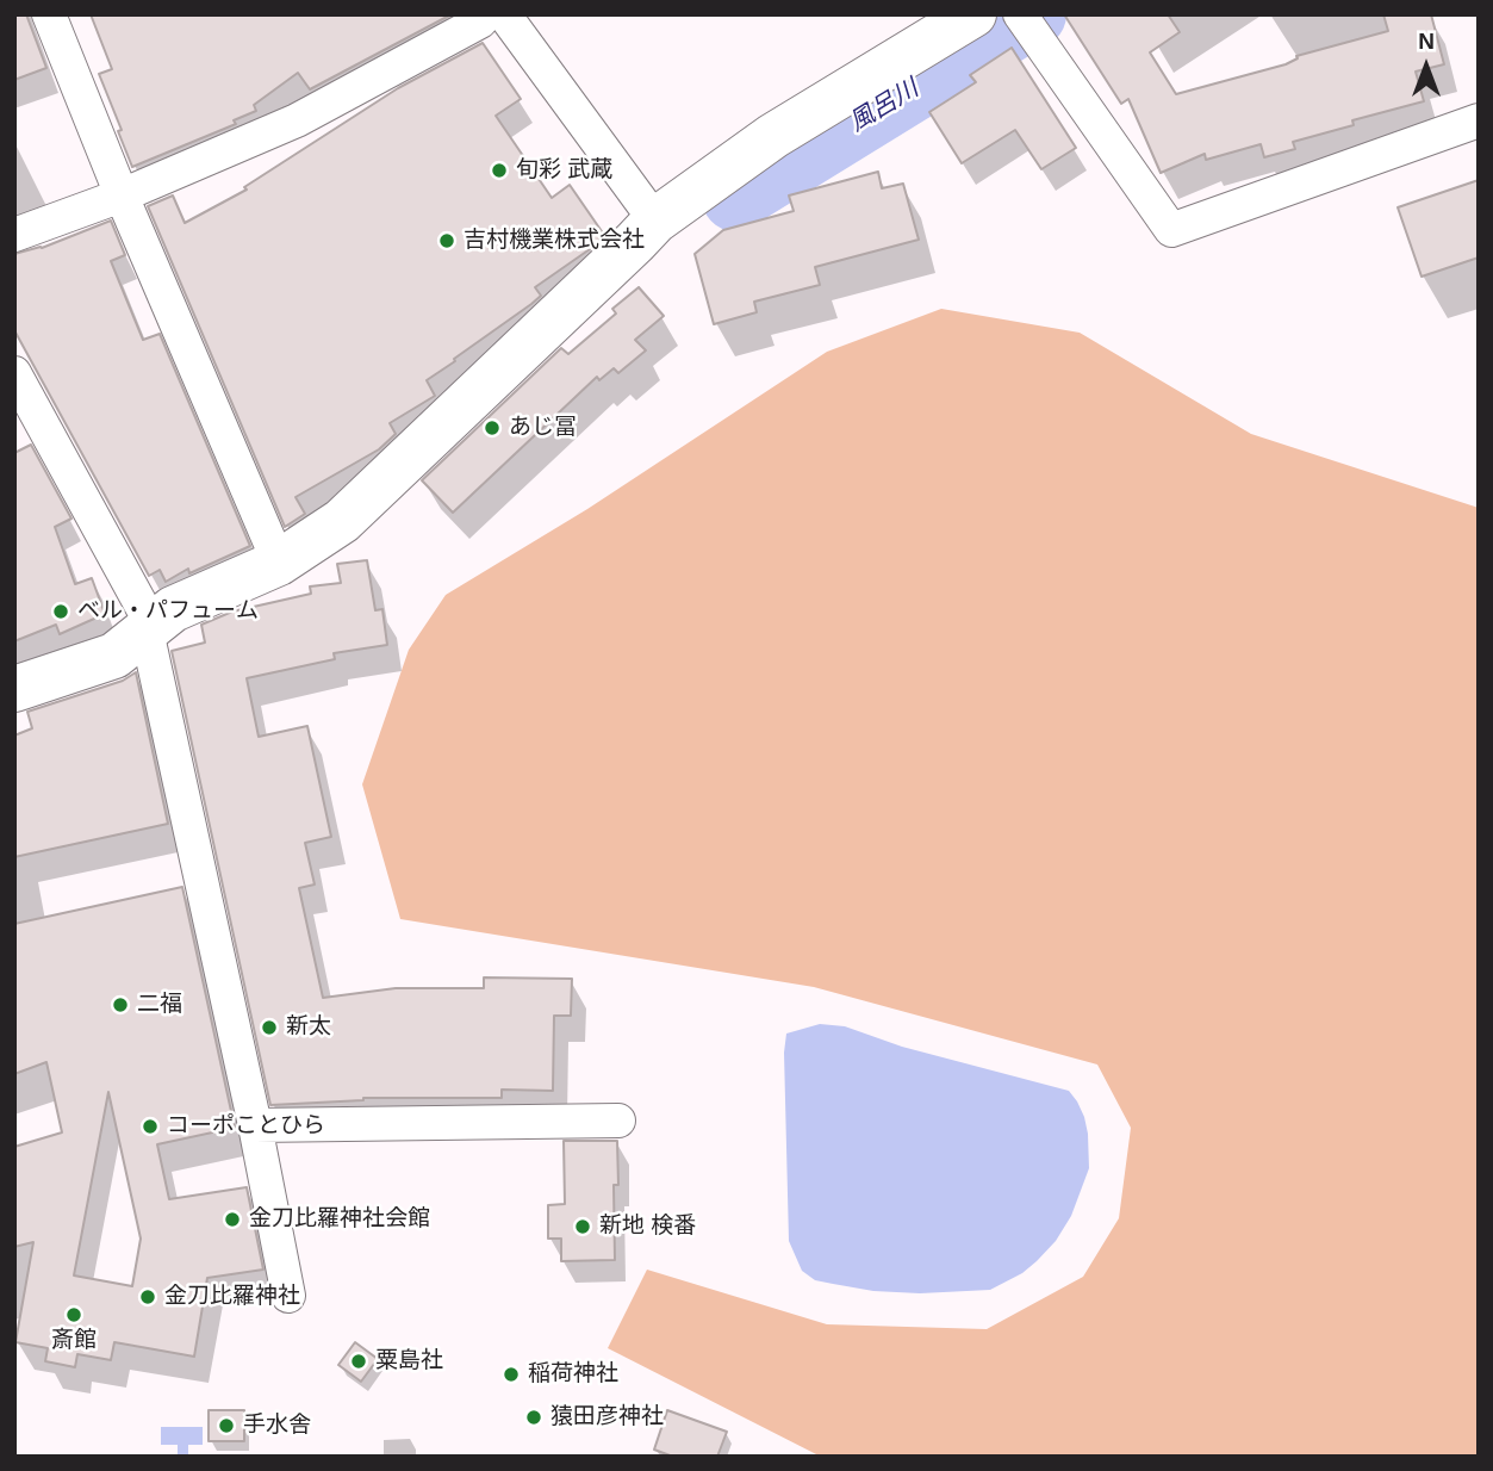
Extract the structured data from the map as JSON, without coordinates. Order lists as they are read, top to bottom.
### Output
{
  "water": ["風呂川"],
  "places": [
    "旬彩 武蔵",
    "吉村機業株式会社",
    "あじ冨",
    "ベル・パフューム",
    "二福",
    "新太",
    "コーポことひら",
    "金刀比羅神社会館",
    "新地 検番",
    "金刀比羅神社",
    "斎館",
    "粟島社",
    "稲荷神社",
    "猿田彦神社",
    "手水舎"
  ],
  "north": "top"
}
